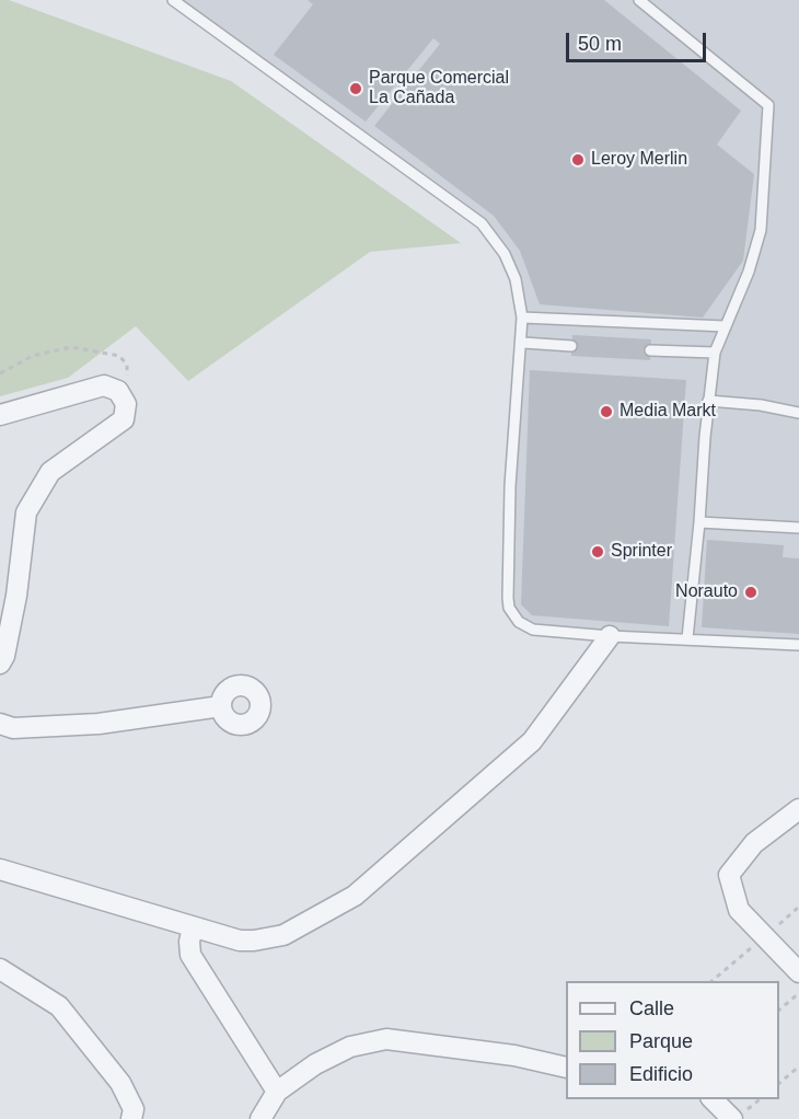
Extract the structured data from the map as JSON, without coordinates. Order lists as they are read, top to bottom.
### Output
{
  "places": [
    "Parque Comercial La Cañada",
    "Leroy Merlin",
    "Media Markt",
    "Sprinter",
    "Norauto"
  ],
  "legend": ["Calle", "Parque", "Edificio"],
  "scale_bar": "50 m"
}
